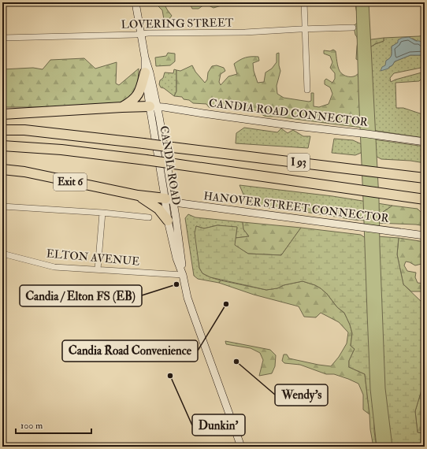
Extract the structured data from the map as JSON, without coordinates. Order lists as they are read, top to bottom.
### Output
{
  "streets": {
    "highway": ["I 93", "Exit 6"],
    "main road": ["CANDIA ROAD CONNECTOR", "CANDIA ROAD", "HANOVER STREET CONNECTOR"],
    "street": ["LOVERING STREET", "ELTON AVENUE"]
  },
  "crossings": [
    ["LOVERING STREET", "CANDIA ROAD"],
    ["CANDIA ROAD CONNECTOR", "CANDIA ROAD"],
    ["CANDIA ROAD", "HANOVER STREET CONNECTOR"],
    ["CANDIA ROAD", "ELTON AVENUE"]
  ],
  "places": [
    "Candia / Elton FS (EB)",
    "Candia Road Convenience",
    "Wendy's",
    "Dunkin'"
  ],
  "scale_bar": "100 m"
}
